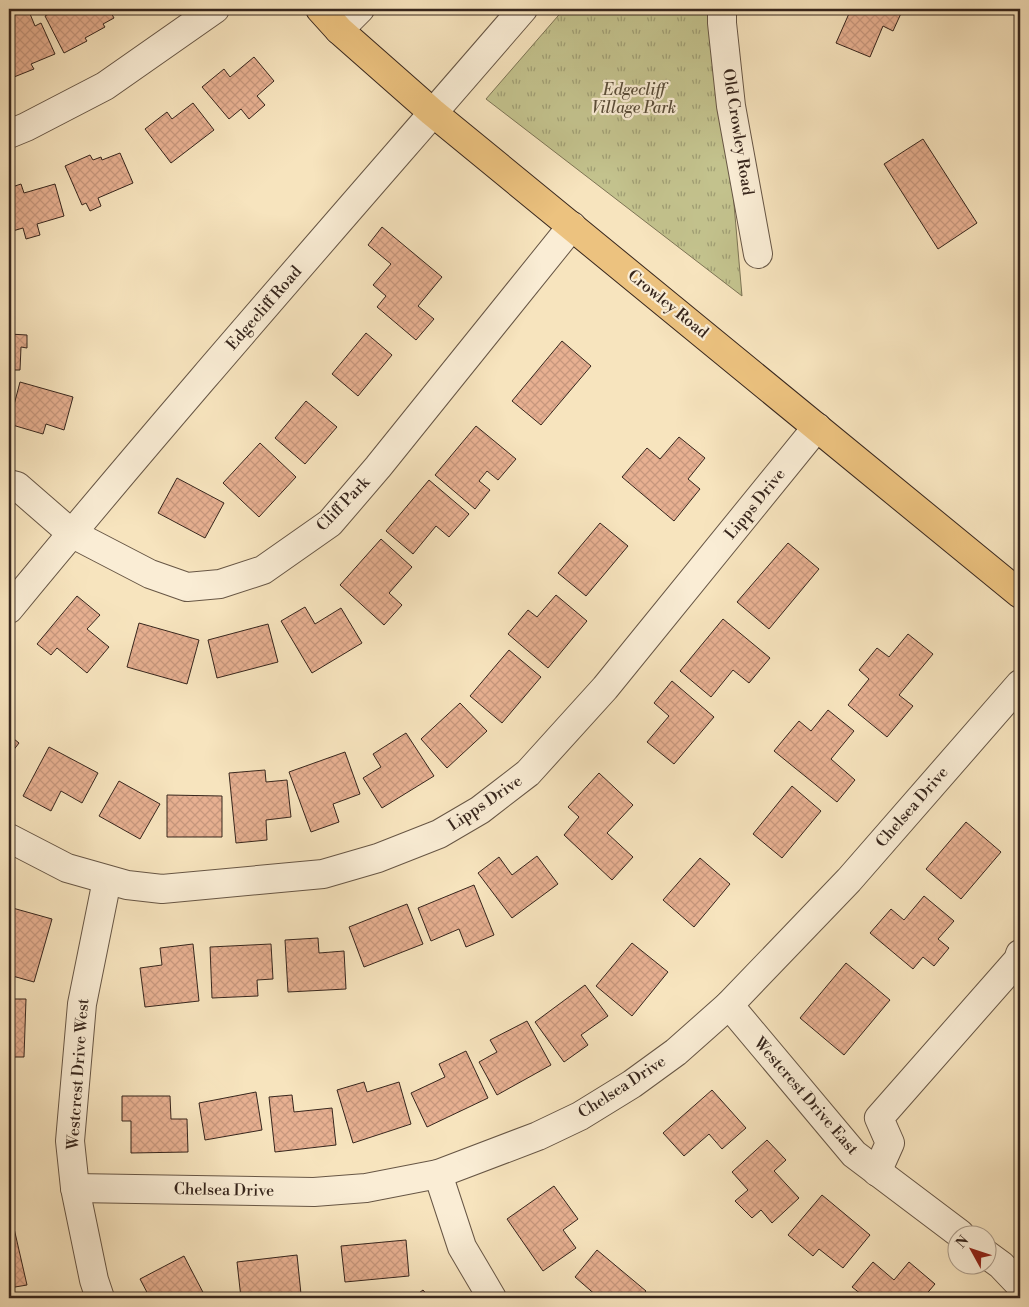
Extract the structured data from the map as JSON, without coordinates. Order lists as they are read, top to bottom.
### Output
{
  "streets": {
    "main road": ["Crowley Road"],
    "street": [
      "Old Crowley Road",
      "Edgecliff Road",
      "Cliff Park",
      "Lipps Drive",
      "Chelsea Drive",
      "Westcrest Drive West",
      "Westcrest Drive East"
    ]
  },
  "crossings": [
    ["Crowley Road", "Edgecliff Road"],
    ["Crowley Road", "Cliff Park"],
    ["Crowley Road", "Lipps Drive"],
    ["Edgecliff Road", "Cliff Park"],
    ["Lipps Drive", "Westcrest Drive West"],
    ["Chelsea Drive", "Westcrest Drive West"],
    ["Chelsea Drive", "Westcrest Drive East"]
  ],
  "parks": ["Edgecliff Village Park"],
  "north": "top left"
}
